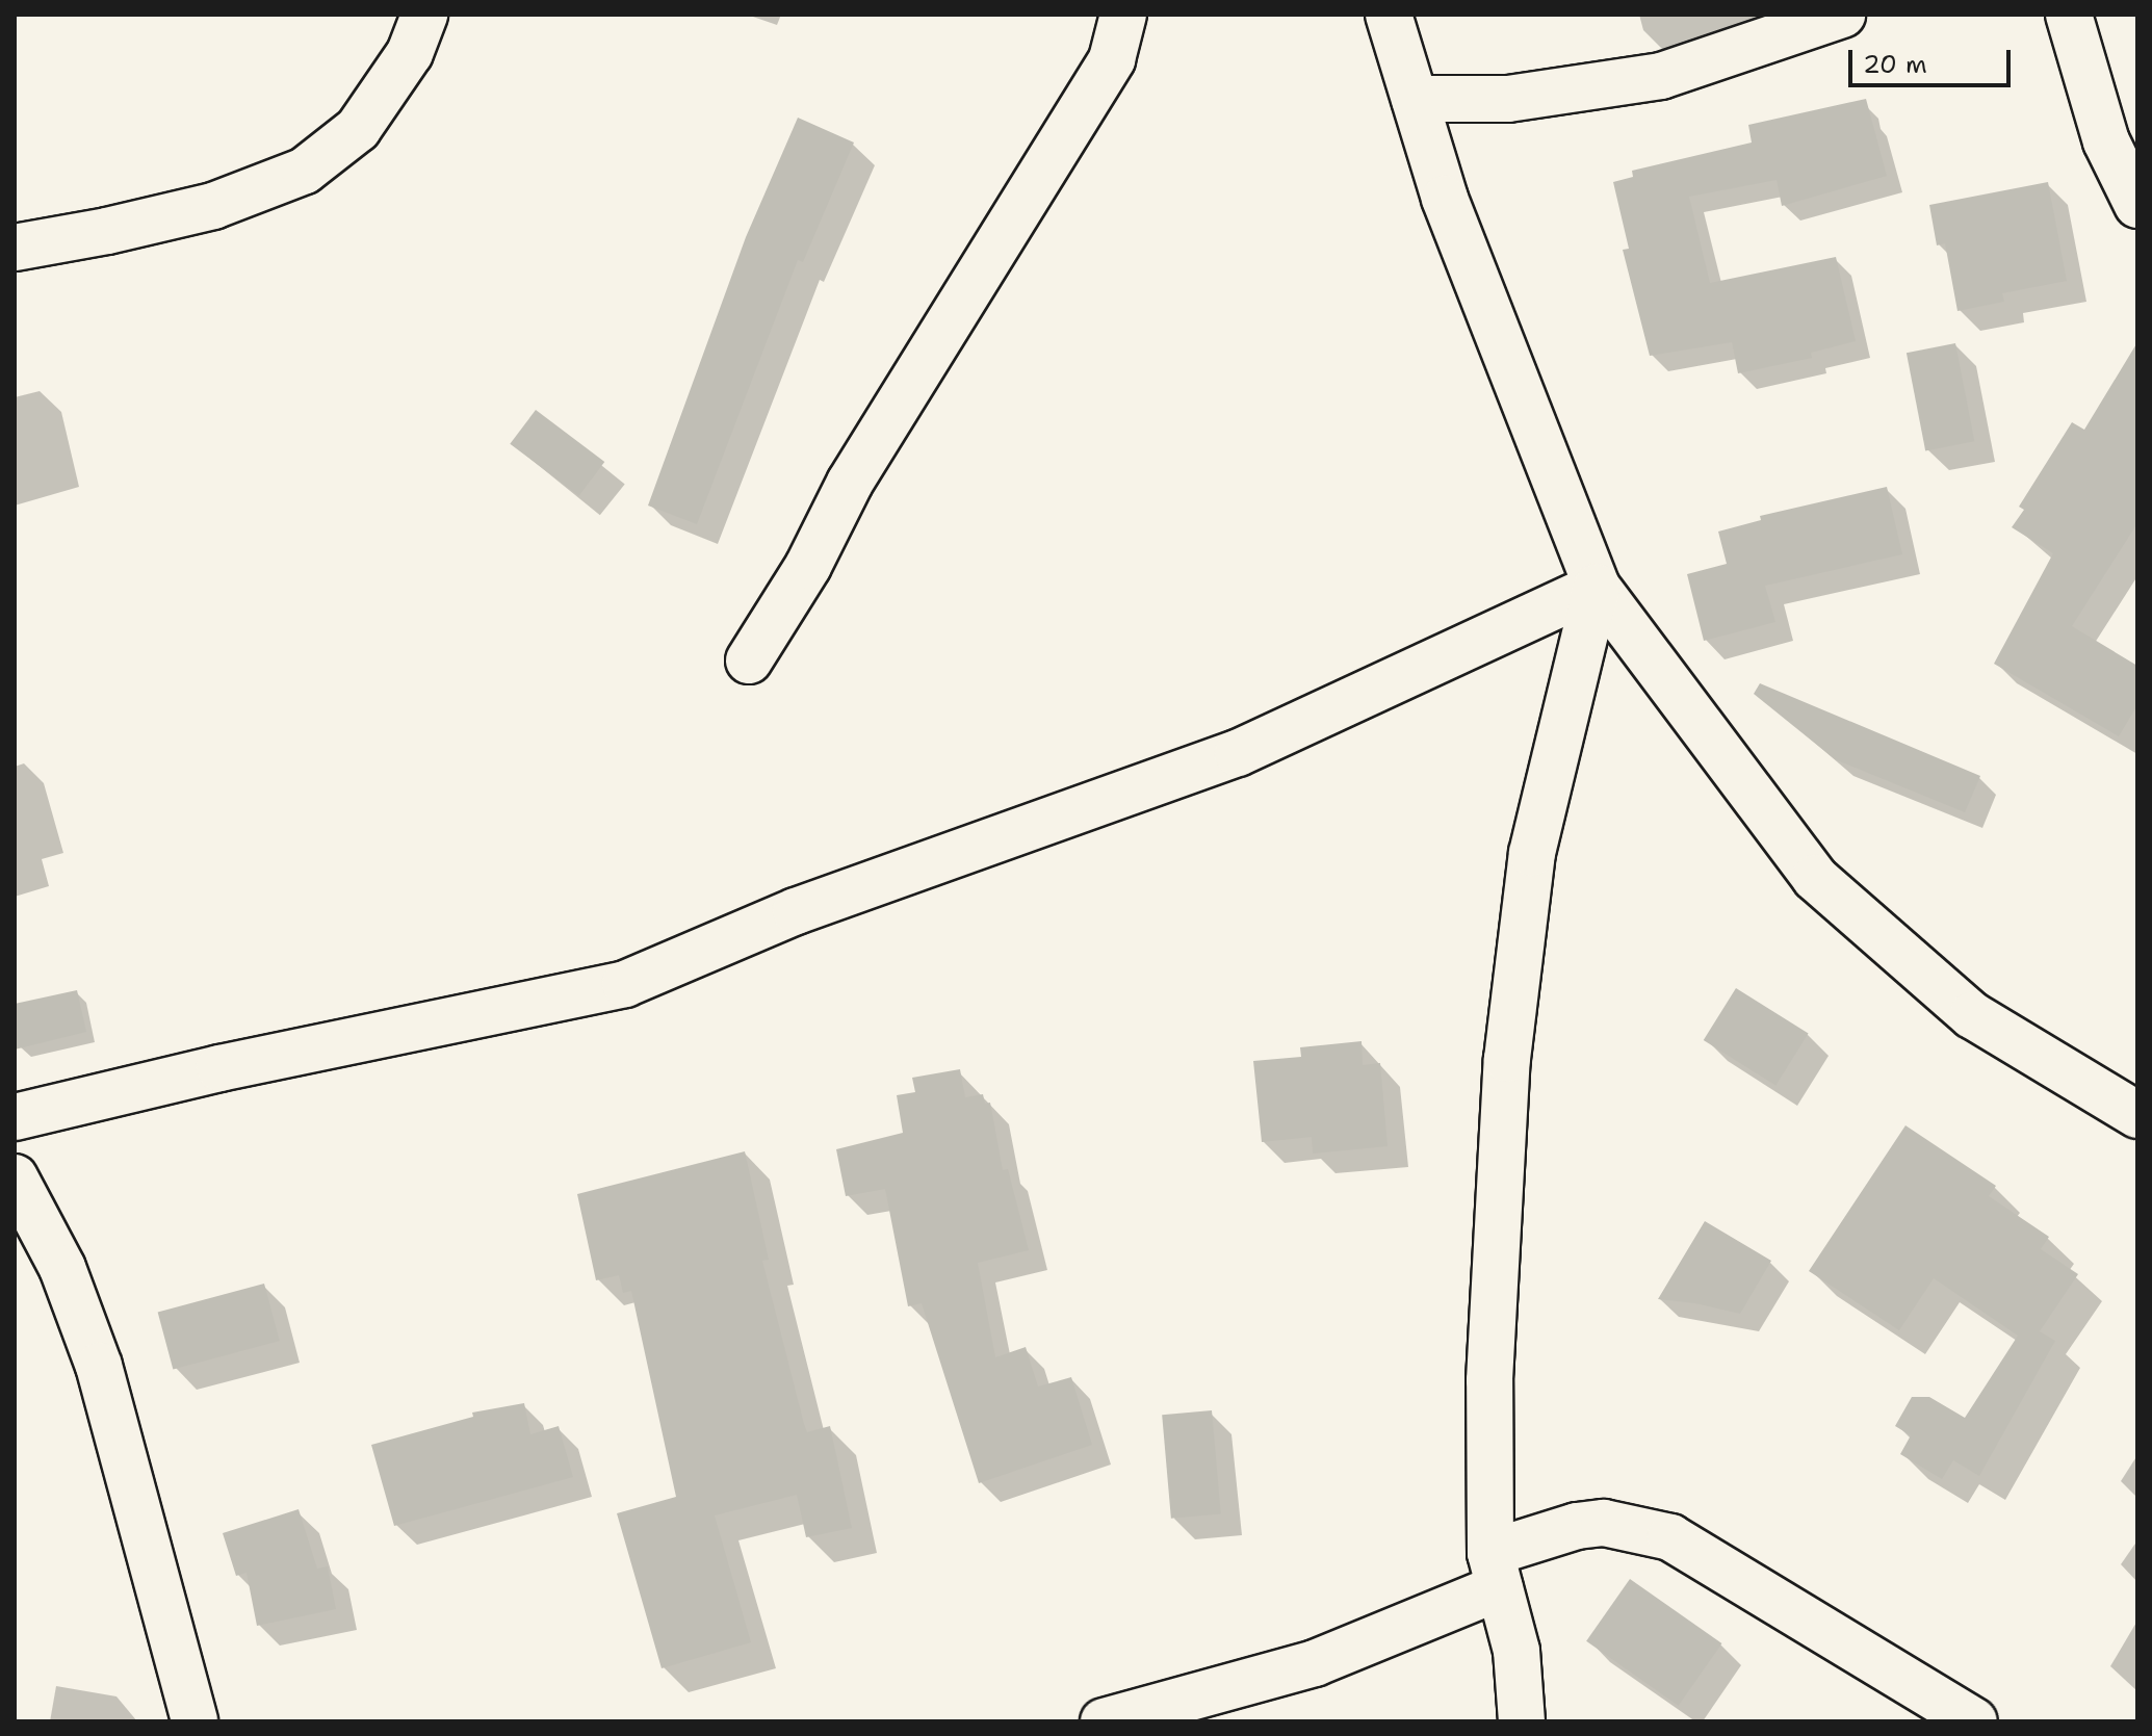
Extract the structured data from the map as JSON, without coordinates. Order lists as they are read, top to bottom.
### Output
{
  "scale_bar": "20 m"
}
